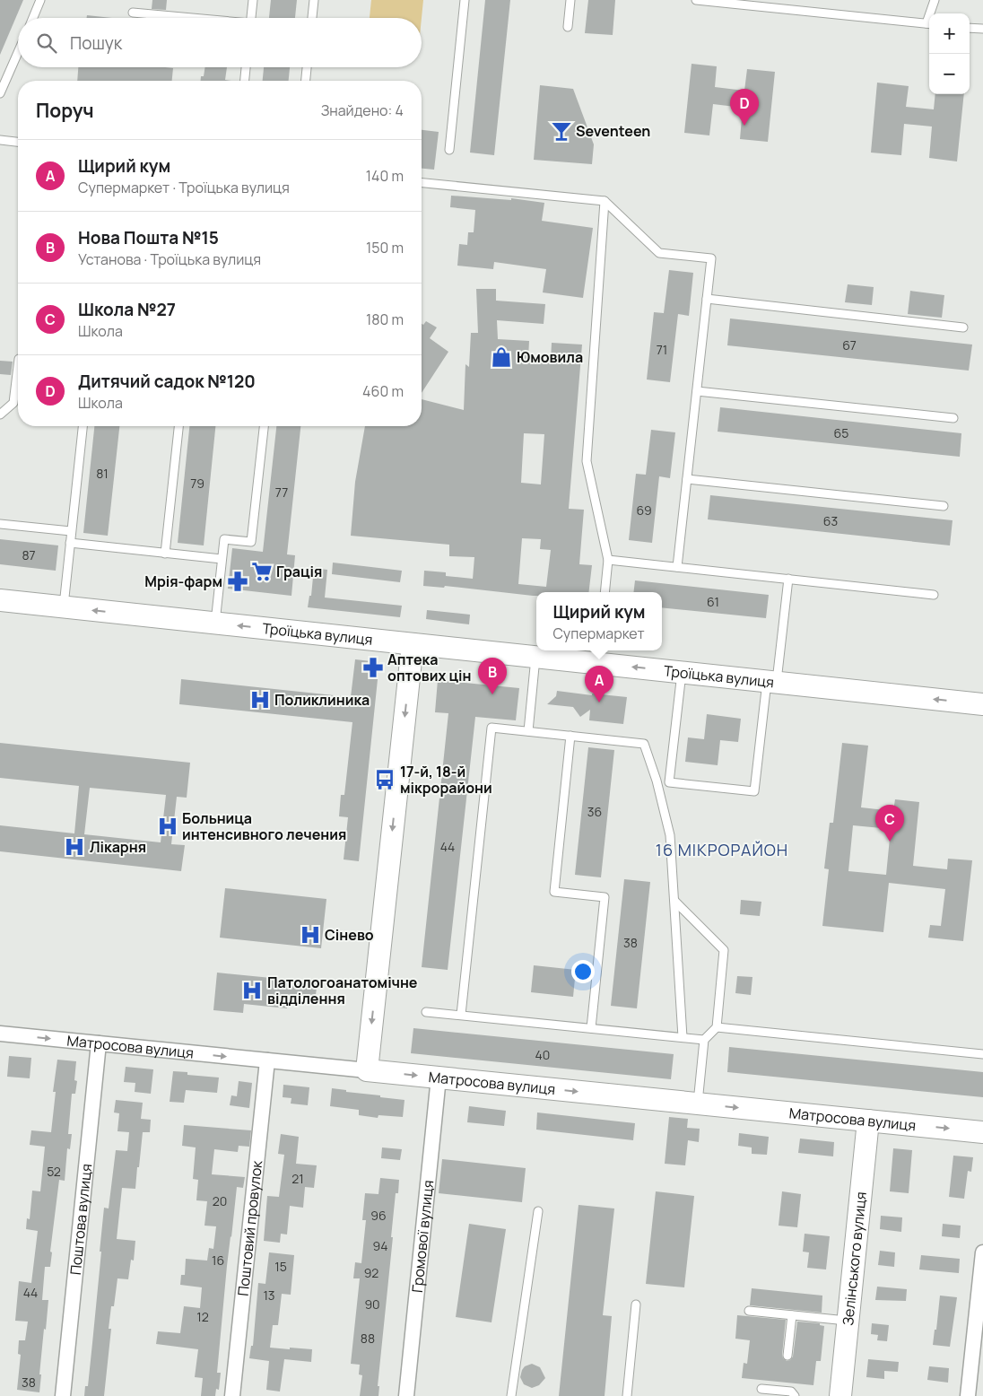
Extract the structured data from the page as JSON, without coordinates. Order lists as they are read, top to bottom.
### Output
{
  "streets": {
    "street": [
      "Троїцька вулиця",
      "Матросова вулиця",
      "Поштова вулиця",
      "Поштовий провулок",
      "Громової вулиця",
      "Зелінського вулиця"
    ]
  },
  "crossings": [
    ["Матросова вулиця", "Поштова вулиця"],
    ["Матросова вулиця", "Поштовий провулок"],
    ["Матросова вулиця", "Громової вулиця"],
    ["Матросова вулиця", "Зелінського вулиця"]
  ],
  "one_way": ["Троїцька вулиця", "Матросова вулиця"],
  "districts": ["16 МІКРОРАЙОН"],
  "places": {
    "bar": ["Seventeen"],
    "shop": ["Юмовила"],
    "supermarket": ["Грація"],
    "pharmacy": ["Мрія-фарм", "Аптека оптових цін"],
    "hospital": [
      "Поликлиника",
      "Больница интенсивного лечения",
      "Лікарня",
      "Сінево",
      "Патологоанатомічне відділення"
    ],
    "bus stop": ["17-й, 18-й мікрорайони"]
  },
  "house_numbers": [
    "67",
    "71",
    "65",
    "81",
    "79",
    "77",
    "69",
    "63",
    "87",
    "61",
    "36",
    "44",
    "38",
    "40",
    "52",
    "21",
    "20",
    "96",
    "94",
    "16",
    "15",
    "92",
    "44",
    "13",
    "90",
    "12",
    "88",
    "38"
  ],
  "page": {
    "map_buttons": ["+", "−"],
    "search": "Пошук",
    "heading": ["Поруч", "Знайдено: 4"],
    "pins": [
      "D",
      "B",
      "A",
      "C"
    ],
    "list": [
      {
        "mark": "A",
        "name": "Щирий кум",
        "note": "Супермаркет · Троїцька вулиця",
        "value": "140 m"
      },
      {
        "mark": "B",
        "name": "Нова Пошта №15",
        "note": "Установа · Троїцька вулиця",
        "value": "150 m"
      },
      {
        "mark": "C",
        "name": "Школа №27",
        "note": "Школа",
        "value": "180 m"
      },
      {
        "mark": "D",
        "name": "Дитячий садок №120",
        "note": "Школа",
        "value": "460 m"
      }
    ],
    "popup": ["Щирий кум", "Супермаркет"]
  }
}
